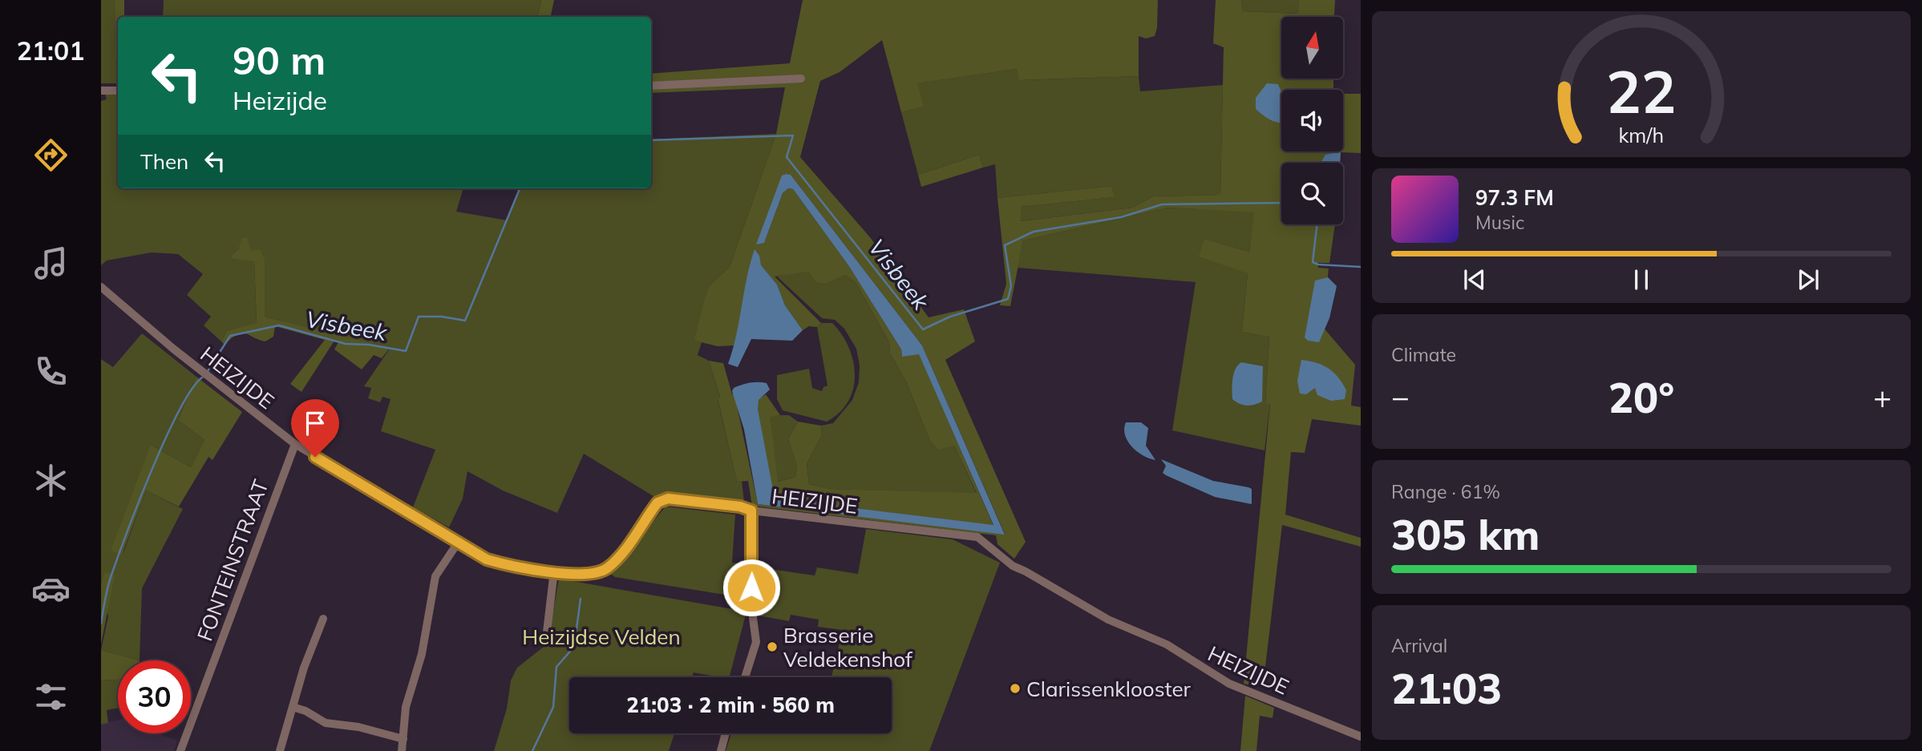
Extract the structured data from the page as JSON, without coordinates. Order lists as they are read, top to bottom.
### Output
{
  "streets": {
    "street": ["HEIZIJDE", "FONTEINSTRAAT"]
  },
  "crossings": [
    ["HEIZIJDE", "FONTEINSTRAAT"]
  ],
  "water": ["Visbeek"],
  "parks": ["Heizijdse Velden"],
  "places": ["Brasserie Veldekenshof", "Clarissenklooster"],
  "north": "top",
  "page": {
    "tabs": "21:01",
    "turn": ["90 m", "Heizijde"],
    "then": "Then",
    "song": ["97.3 FM", "Music"],
    "tile": [
      "Climate",
      ["Range · 61%", "305 km"],
      ["Arrival", "21:03"]
    ],
    "heat": ["−", "20°", "+"],
    "limit": "30",
    "trip": "21:03 · 2 min · 560 m",
    "gauge": ["22", "km/h"]
  }
}
